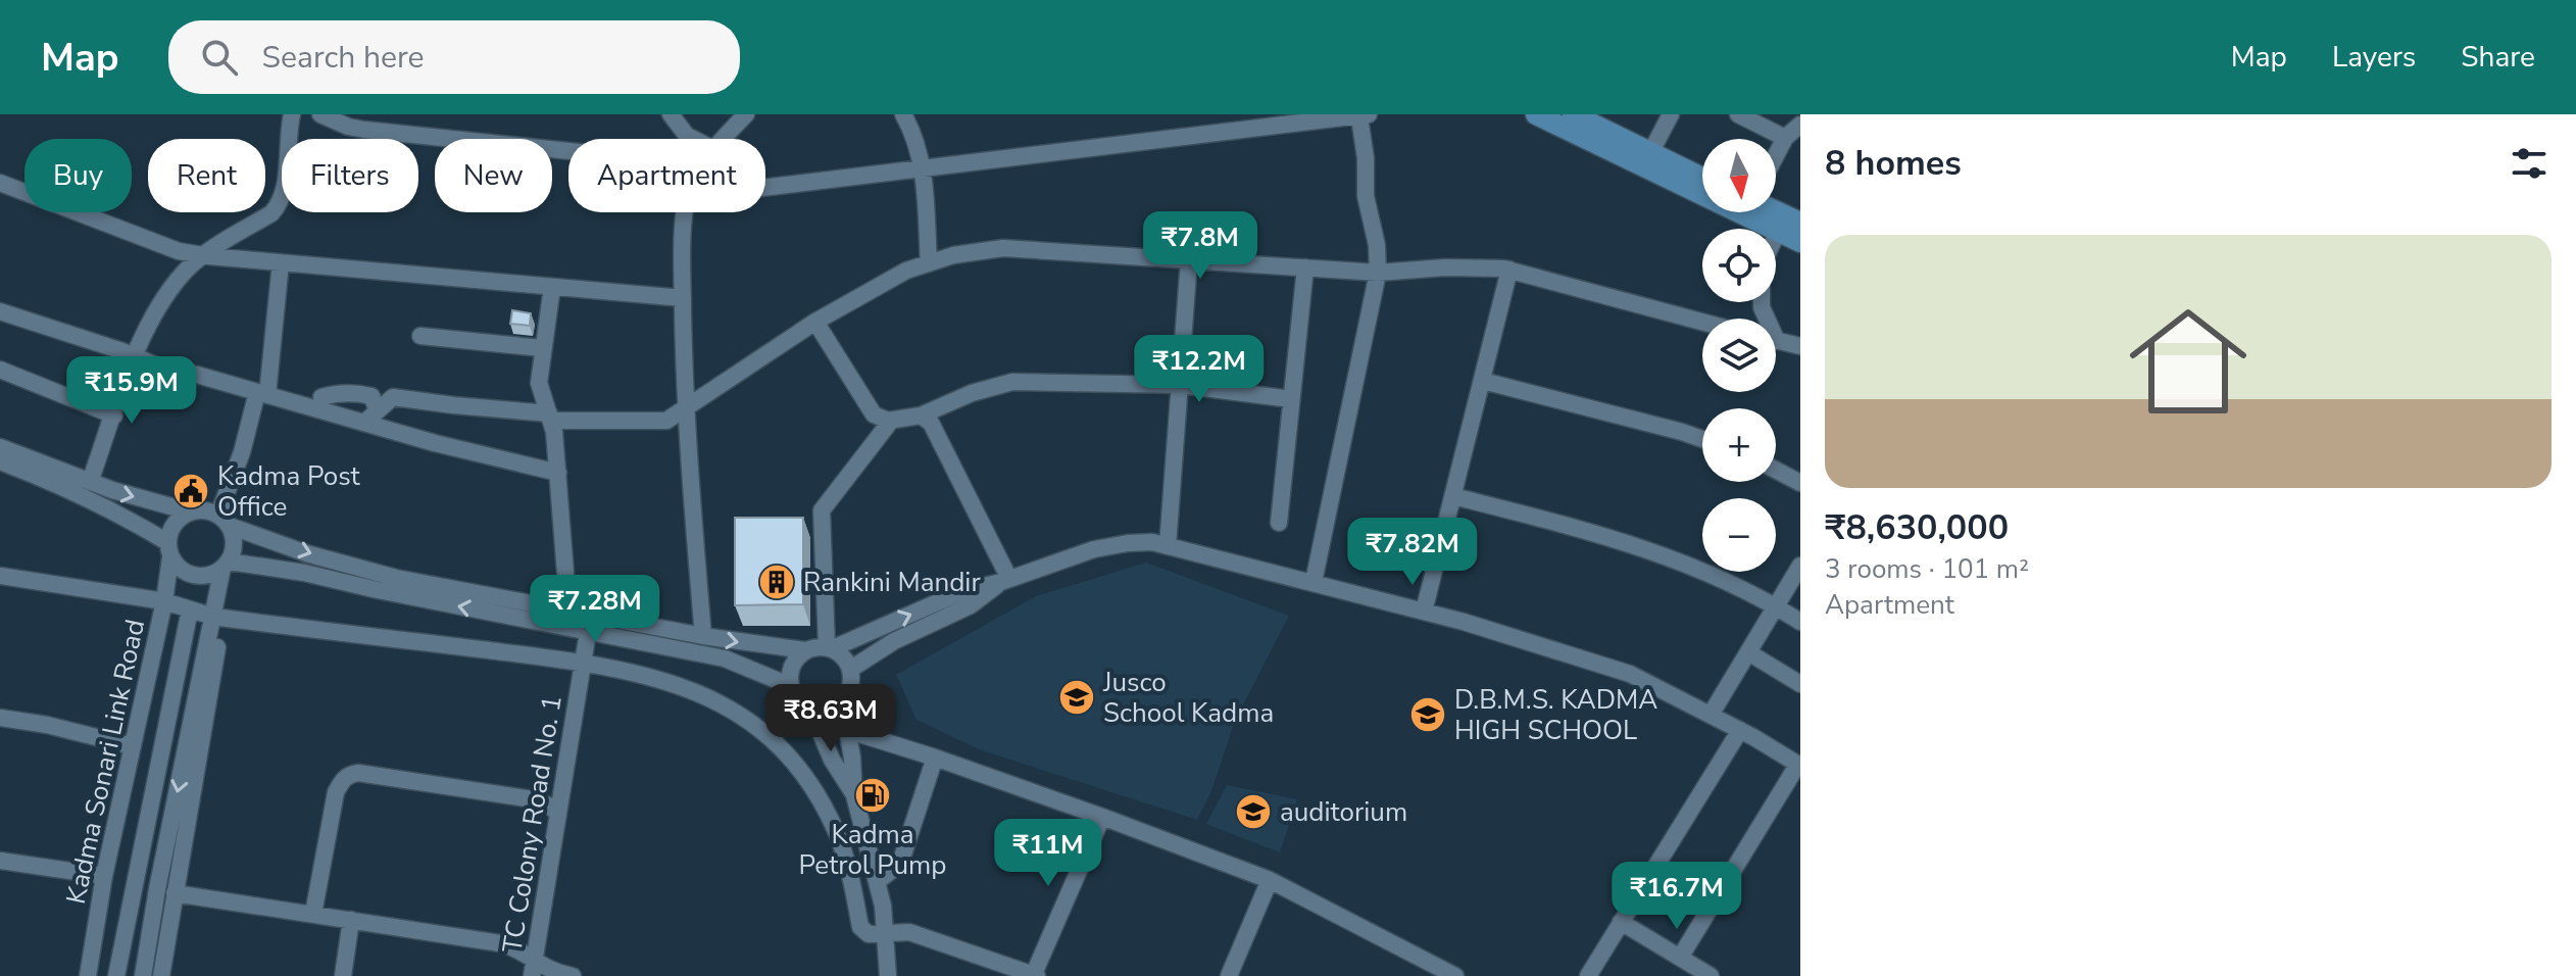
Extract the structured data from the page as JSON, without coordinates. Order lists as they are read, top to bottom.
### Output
{
  "streets": {
    "street": ["Kadma Sonari Link Road", "TC Colony Road No. 1"]
  },
  "places": {
    "public building": ["Kadma Post Office"],
    "building": ["Rankini Mandir"],
    "school or university": ["Jusco School Kadma", "D.B.M.S. KADMA HIGH SCHOOL", "auditorium"],
    "fuel station": ["Kadma Petrol Pump"]
  },
  "north": "bottom",
  "page": {
    "header": "Map",
    "search": "Search here",
    "nav": ["Map", "Layers", "Share"],
    "heading": "8 homes",
    "map_buttons": ["+", "−"],
    "chip": [
      "Buy",
      "Rent",
      "Filters",
      "New",
      "Apartment"
    ],
    "price": [
      "₹7.8M",
      "₹12.2M",
      "₹15.9M",
      "₹7.82M",
      "₹7.28M",
      "₹8.63M",
      "₹11M",
      "₹16.7M"
    ],
    "list": [
      {
        "name": "₹8,630,000",
        "note": "3 rooms · 101 m² · Apartment"
      }
    ]
  }
}
